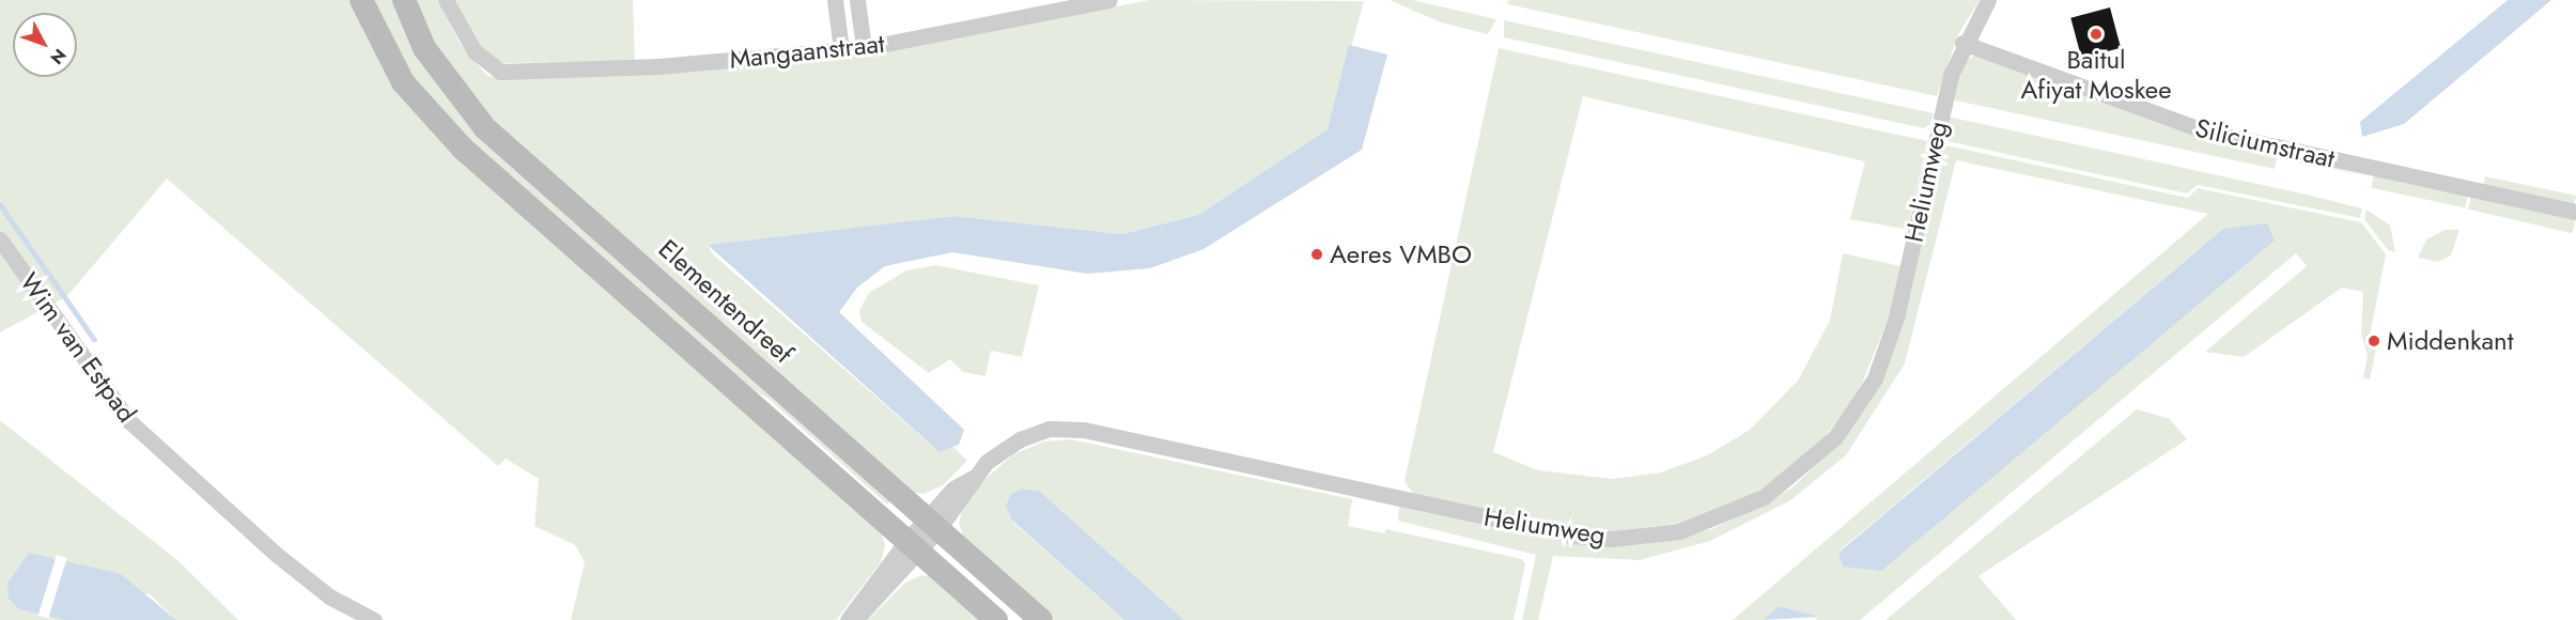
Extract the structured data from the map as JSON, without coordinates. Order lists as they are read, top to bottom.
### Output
{
  "streets": {
    "main road": ["Elementendreef"],
    "street": [
      "Mangaanstraat",
      "Siliciumstraat",
      "Heliumweg",
      "Wim van Estpad"
    ]
  },
  "crossings": [
    ["Siliciumstraat", "Heliumweg"],
    ["Heliumweg", "Elementendreef"]
  ],
  "places": ["Baitul Afiyat Moskee", "Aeres VMBO", "Middenkant"],
  "north": "bottom right"
}
